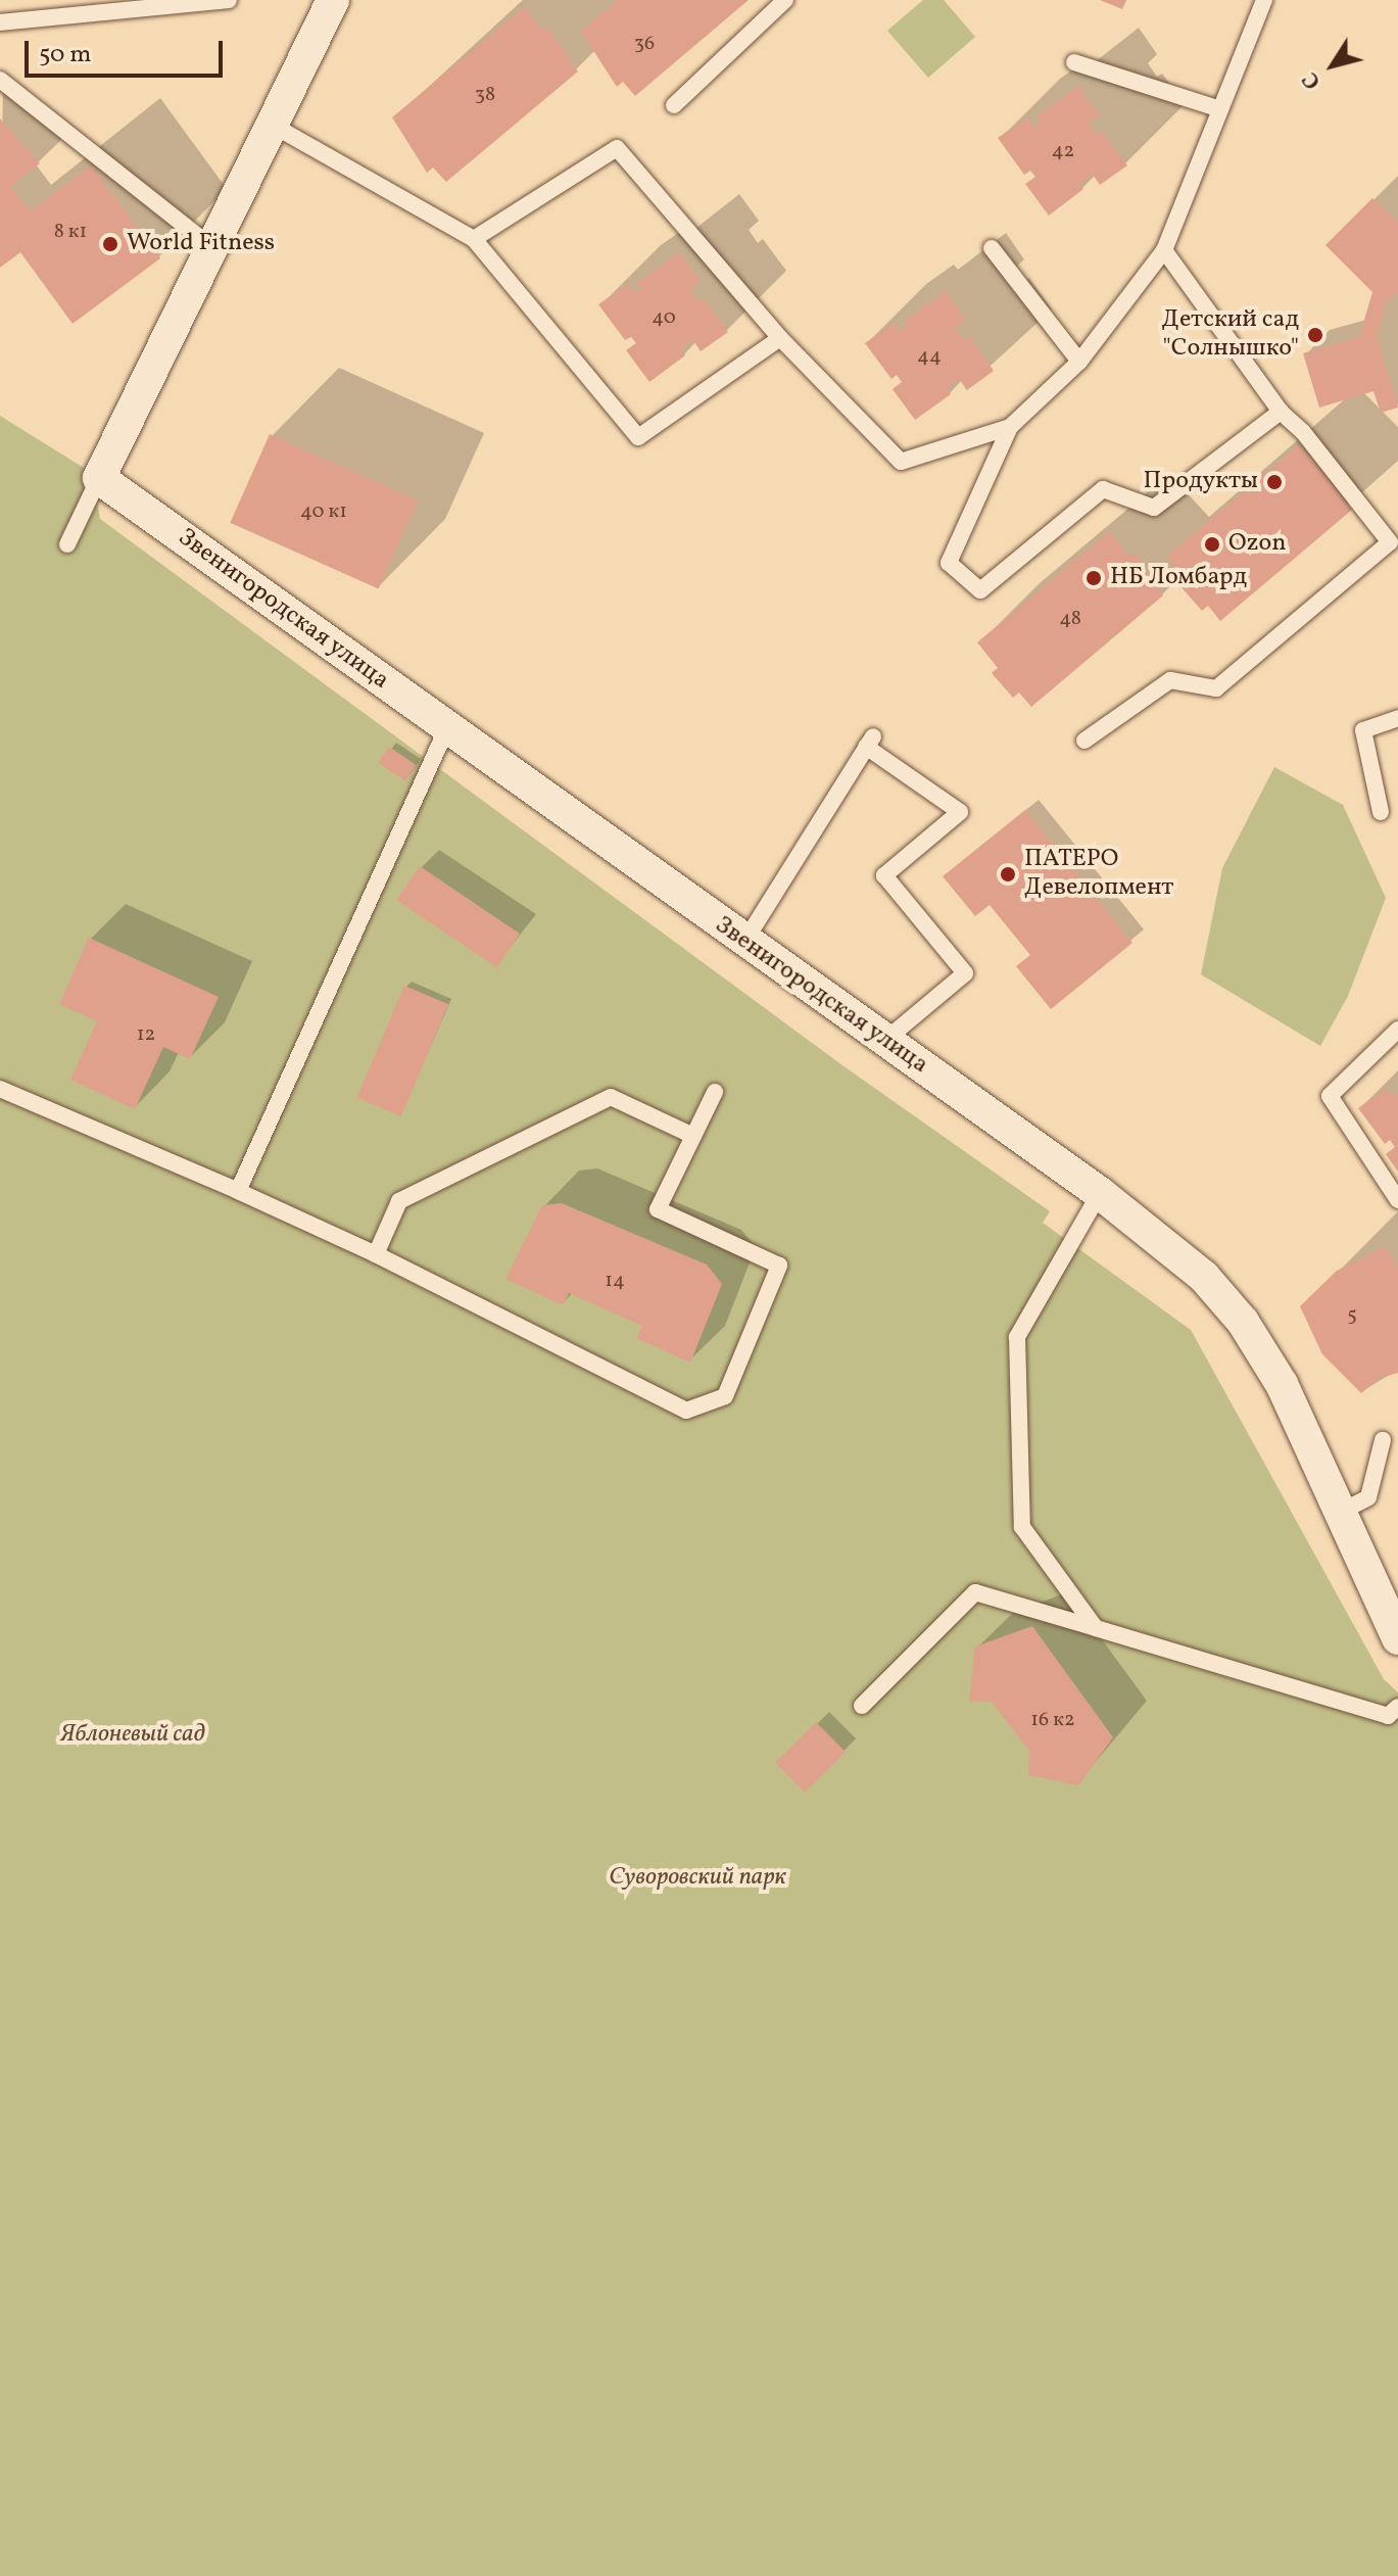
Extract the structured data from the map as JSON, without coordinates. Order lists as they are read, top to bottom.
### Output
{
  "streets": {
    "street": ["Звенигородская улица"]
  },
  "parks": ["Яблоневый сад", "Суворовский парк"],
  "places": [
    "World Fitness",
    "Детский сад \"Солнышко\"",
    "Продукты",
    "Ozon",
    "НБ Ломбард",
    "ПАТЕРО Девелопмент"
  ],
  "house_numbers": [
    "36",
    "38",
    "42",
    "8 к1",
    "40",
    "44",
    "40 к1",
    "48",
    "12",
    "14",
    "5",
    "16 к2"
  ],
  "scale_bar": "50 m",
  "north": "bottom left"
}
